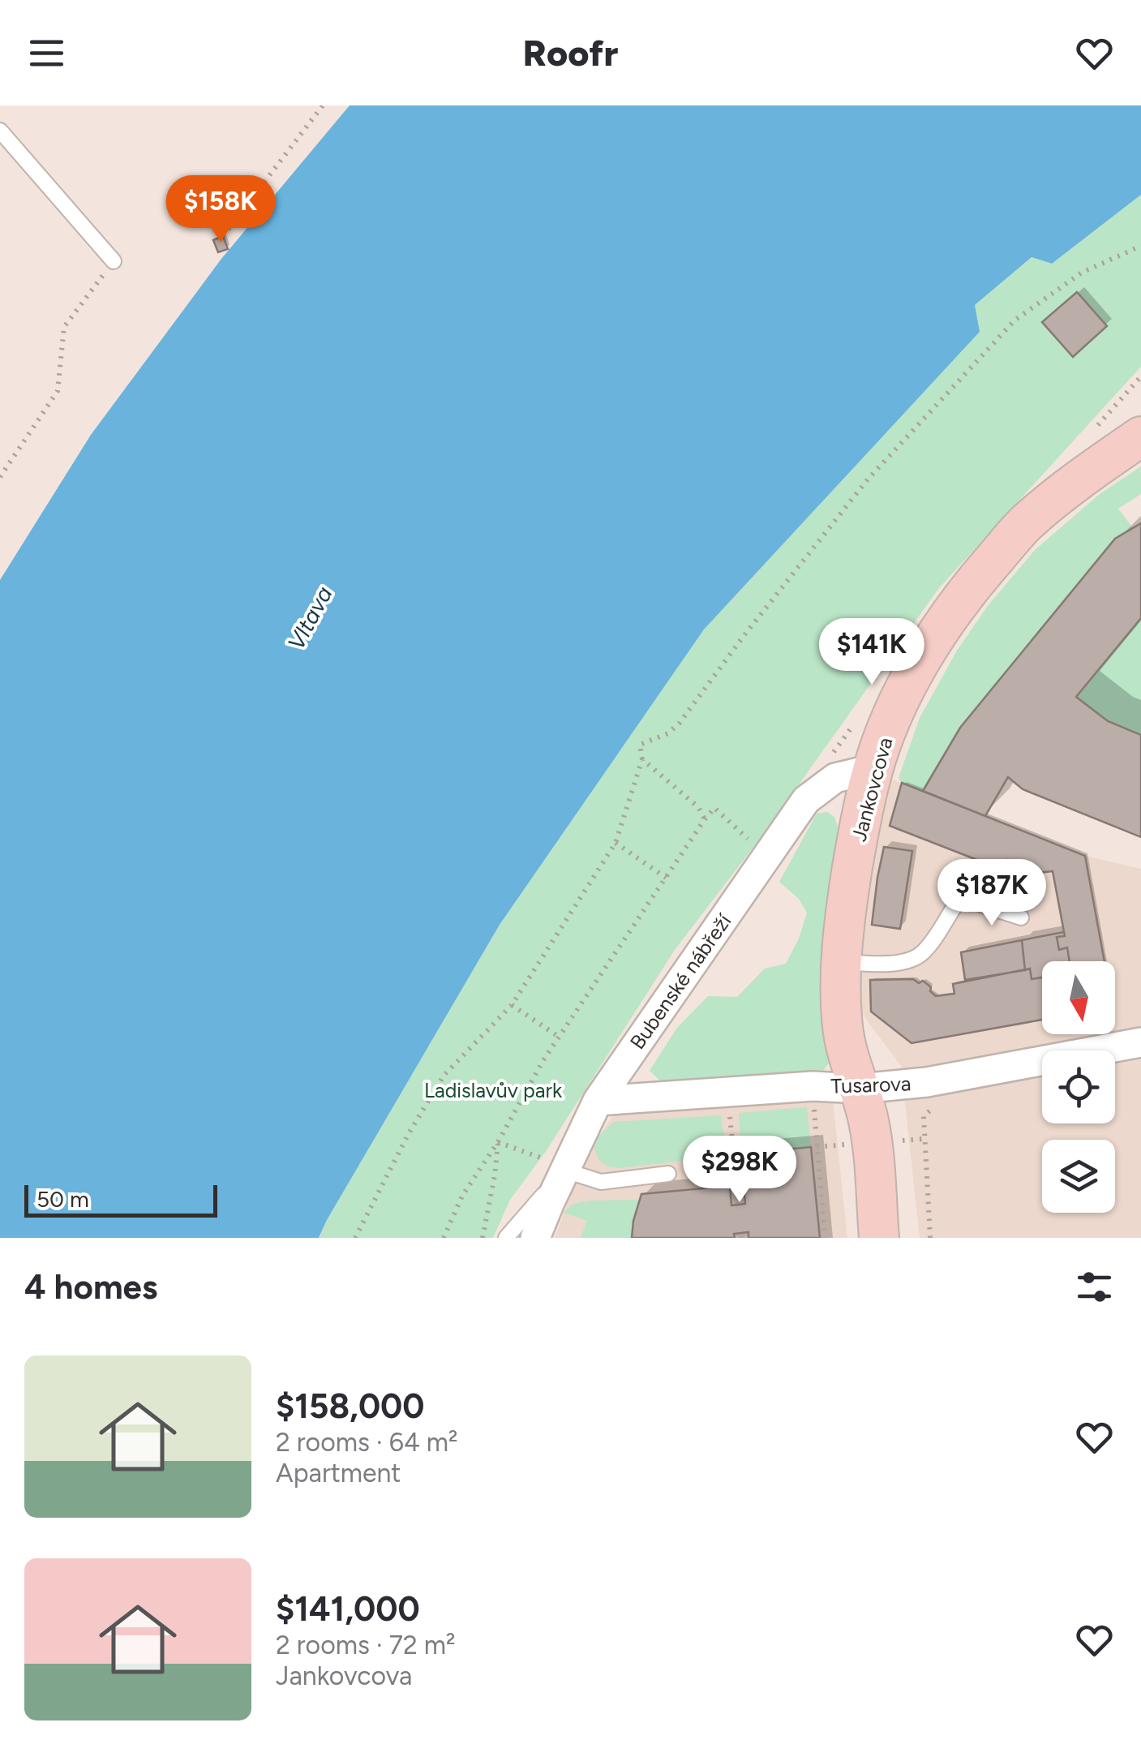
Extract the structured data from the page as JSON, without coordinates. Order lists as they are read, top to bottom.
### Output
{
  "streets": {
    "street": ["Jankovcova", "Bubenské nábřeží", "Tusarova"]
  },
  "crossings": [
    ["Jankovcova", "Bubenské nábřeží"],
    ["Jankovcova", "Tusarova"],
    ["Bubenské nábřeží", "Tusarova"]
  ],
  "water": ["Vltava"],
  "parks": ["Ladislavův park"],
  "scale_bar": "50 m",
  "north": "bottom",
  "page": {
    "header": "Roofr",
    "price": [
      "$158K",
      "$141K",
      "$187K",
      "$298K"
    ],
    "scale": "50 m",
    "heading": "4 homes",
    "list": [
      {
        "name": "$158,000",
        "note": "2 rooms · 64 m² · Apartment"
      },
      {
        "name": "$141,000",
        "note": "2 rooms · 72 m² · Jankovcova"
      }
    ]
  }
}
